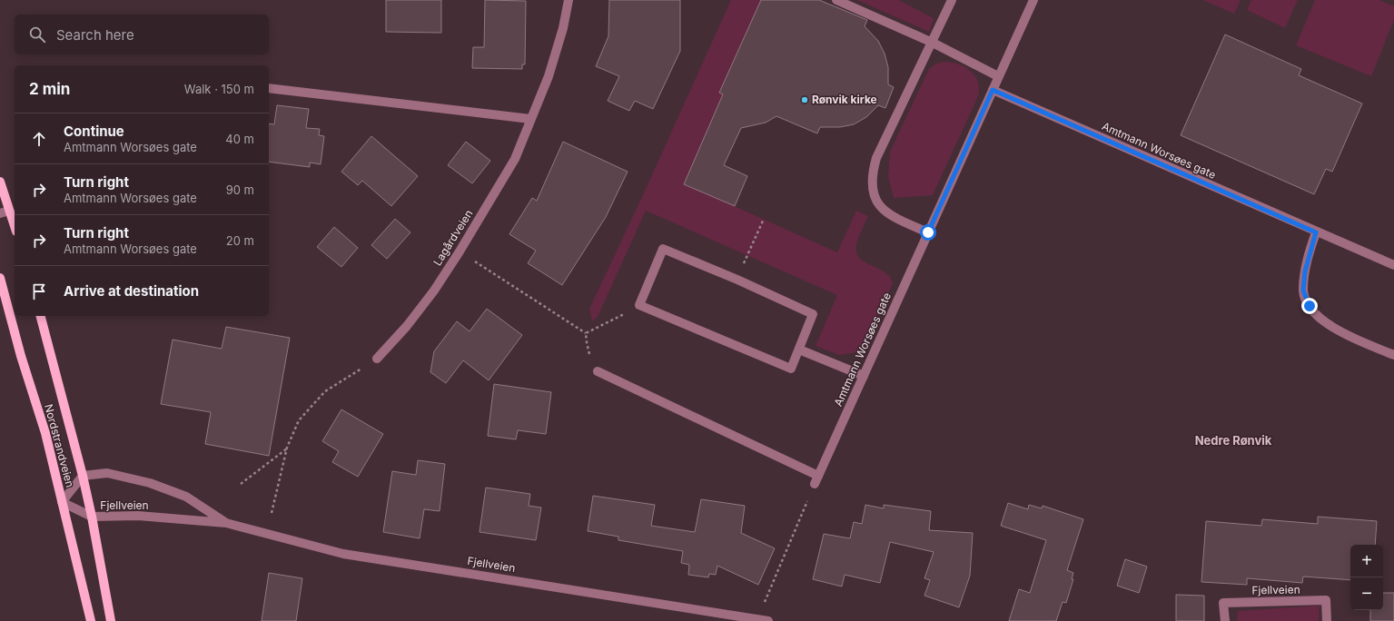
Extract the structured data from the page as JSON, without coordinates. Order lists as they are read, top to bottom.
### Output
{
  "streets": {
    "main road": ["Nordstrandveien"],
    "street": ["Amtmann Worsøes gate", "Lagårdveien", "Fjellveien"]
  },
  "crossings": [
    ["Nordstrandveien", "Fjellveien"]
  ],
  "districts": ["Nedre Rønvik"],
  "places": ["Rønvik kirke"],
  "page": {
    "search": "Search here",
    "heading": ["2 min", "Walk · 150 m"],
    "list": [
      ["Continue", "Amtmann Worsøes gate", "40 m"],
      ["Turn right", "Amtmann Worsøes gate", "90 m"],
      ["Turn right", "Amtmann Worsøes gate", "20 m"],
      "Arrive at destination"
    ],
    "map_buttons": ["+", "−"]
  }
}
